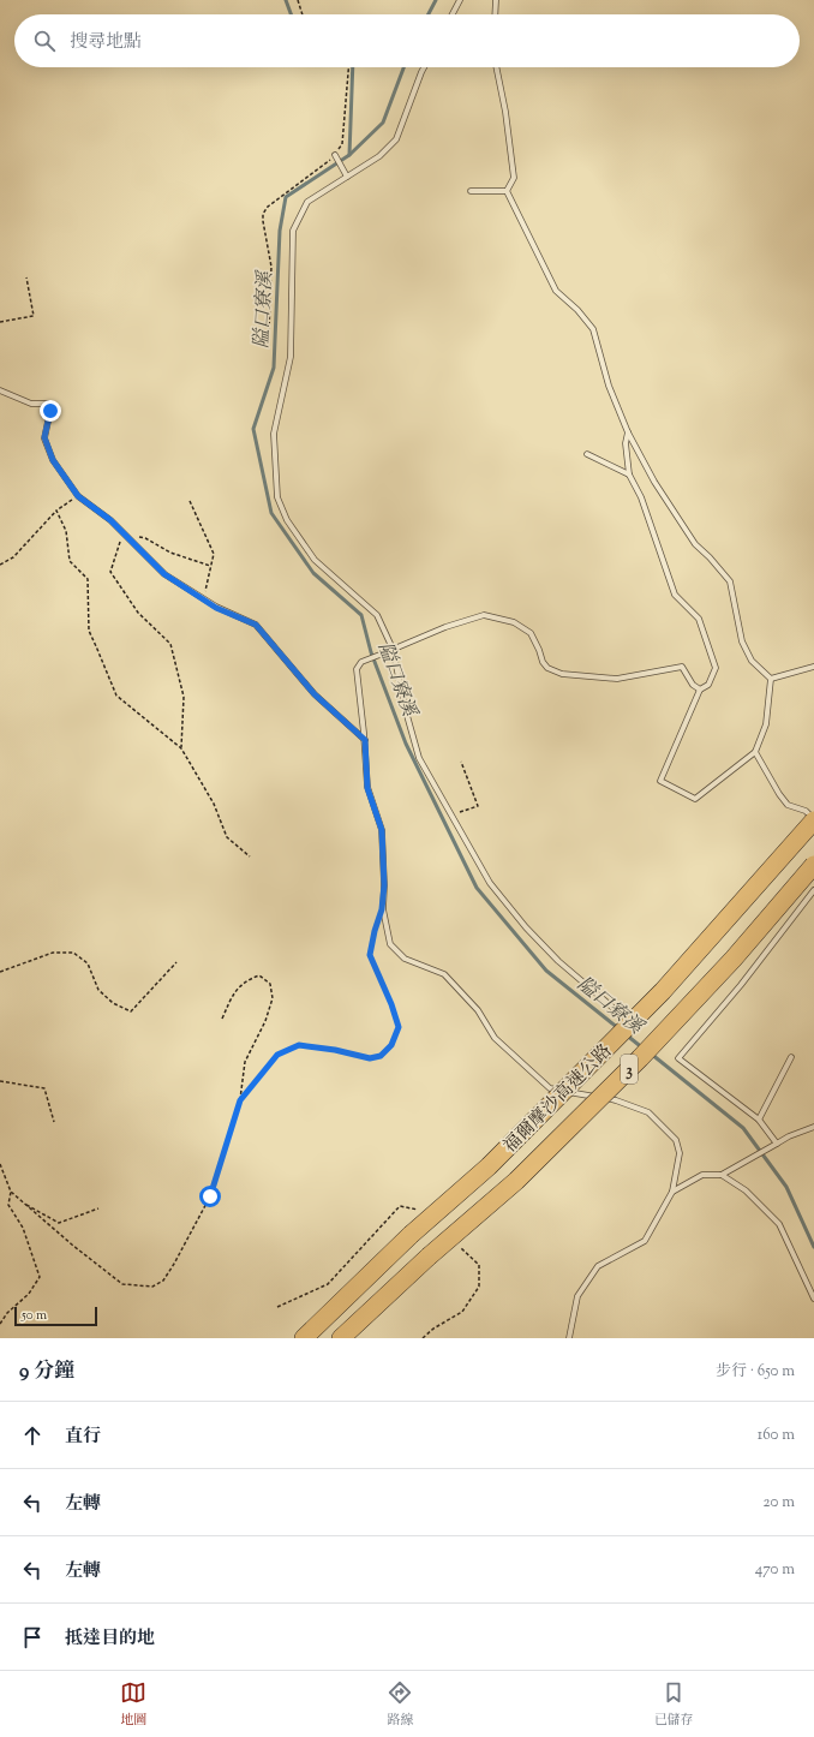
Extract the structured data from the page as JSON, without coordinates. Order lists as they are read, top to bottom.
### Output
{
  "streets": {
    "highway": ["3", "福爾摩沙高速公路"]
  },
  "water": ["隘口寮溪"],
  "scale_bar": "50 m",
  "page": {
    "search": "搜尋地點",
    "scale": "50 m",
    "heading": ["9 分鐘", "步行 · 650 m"],
    "list": [
      ["直行", "160 m"],
      ["左轉", "20 m"],
      ["左轉", "470 m"],
      "抵達目的地"
    ],
    "nav": ["地圖", "路線", "已儲存"]
  }
}
